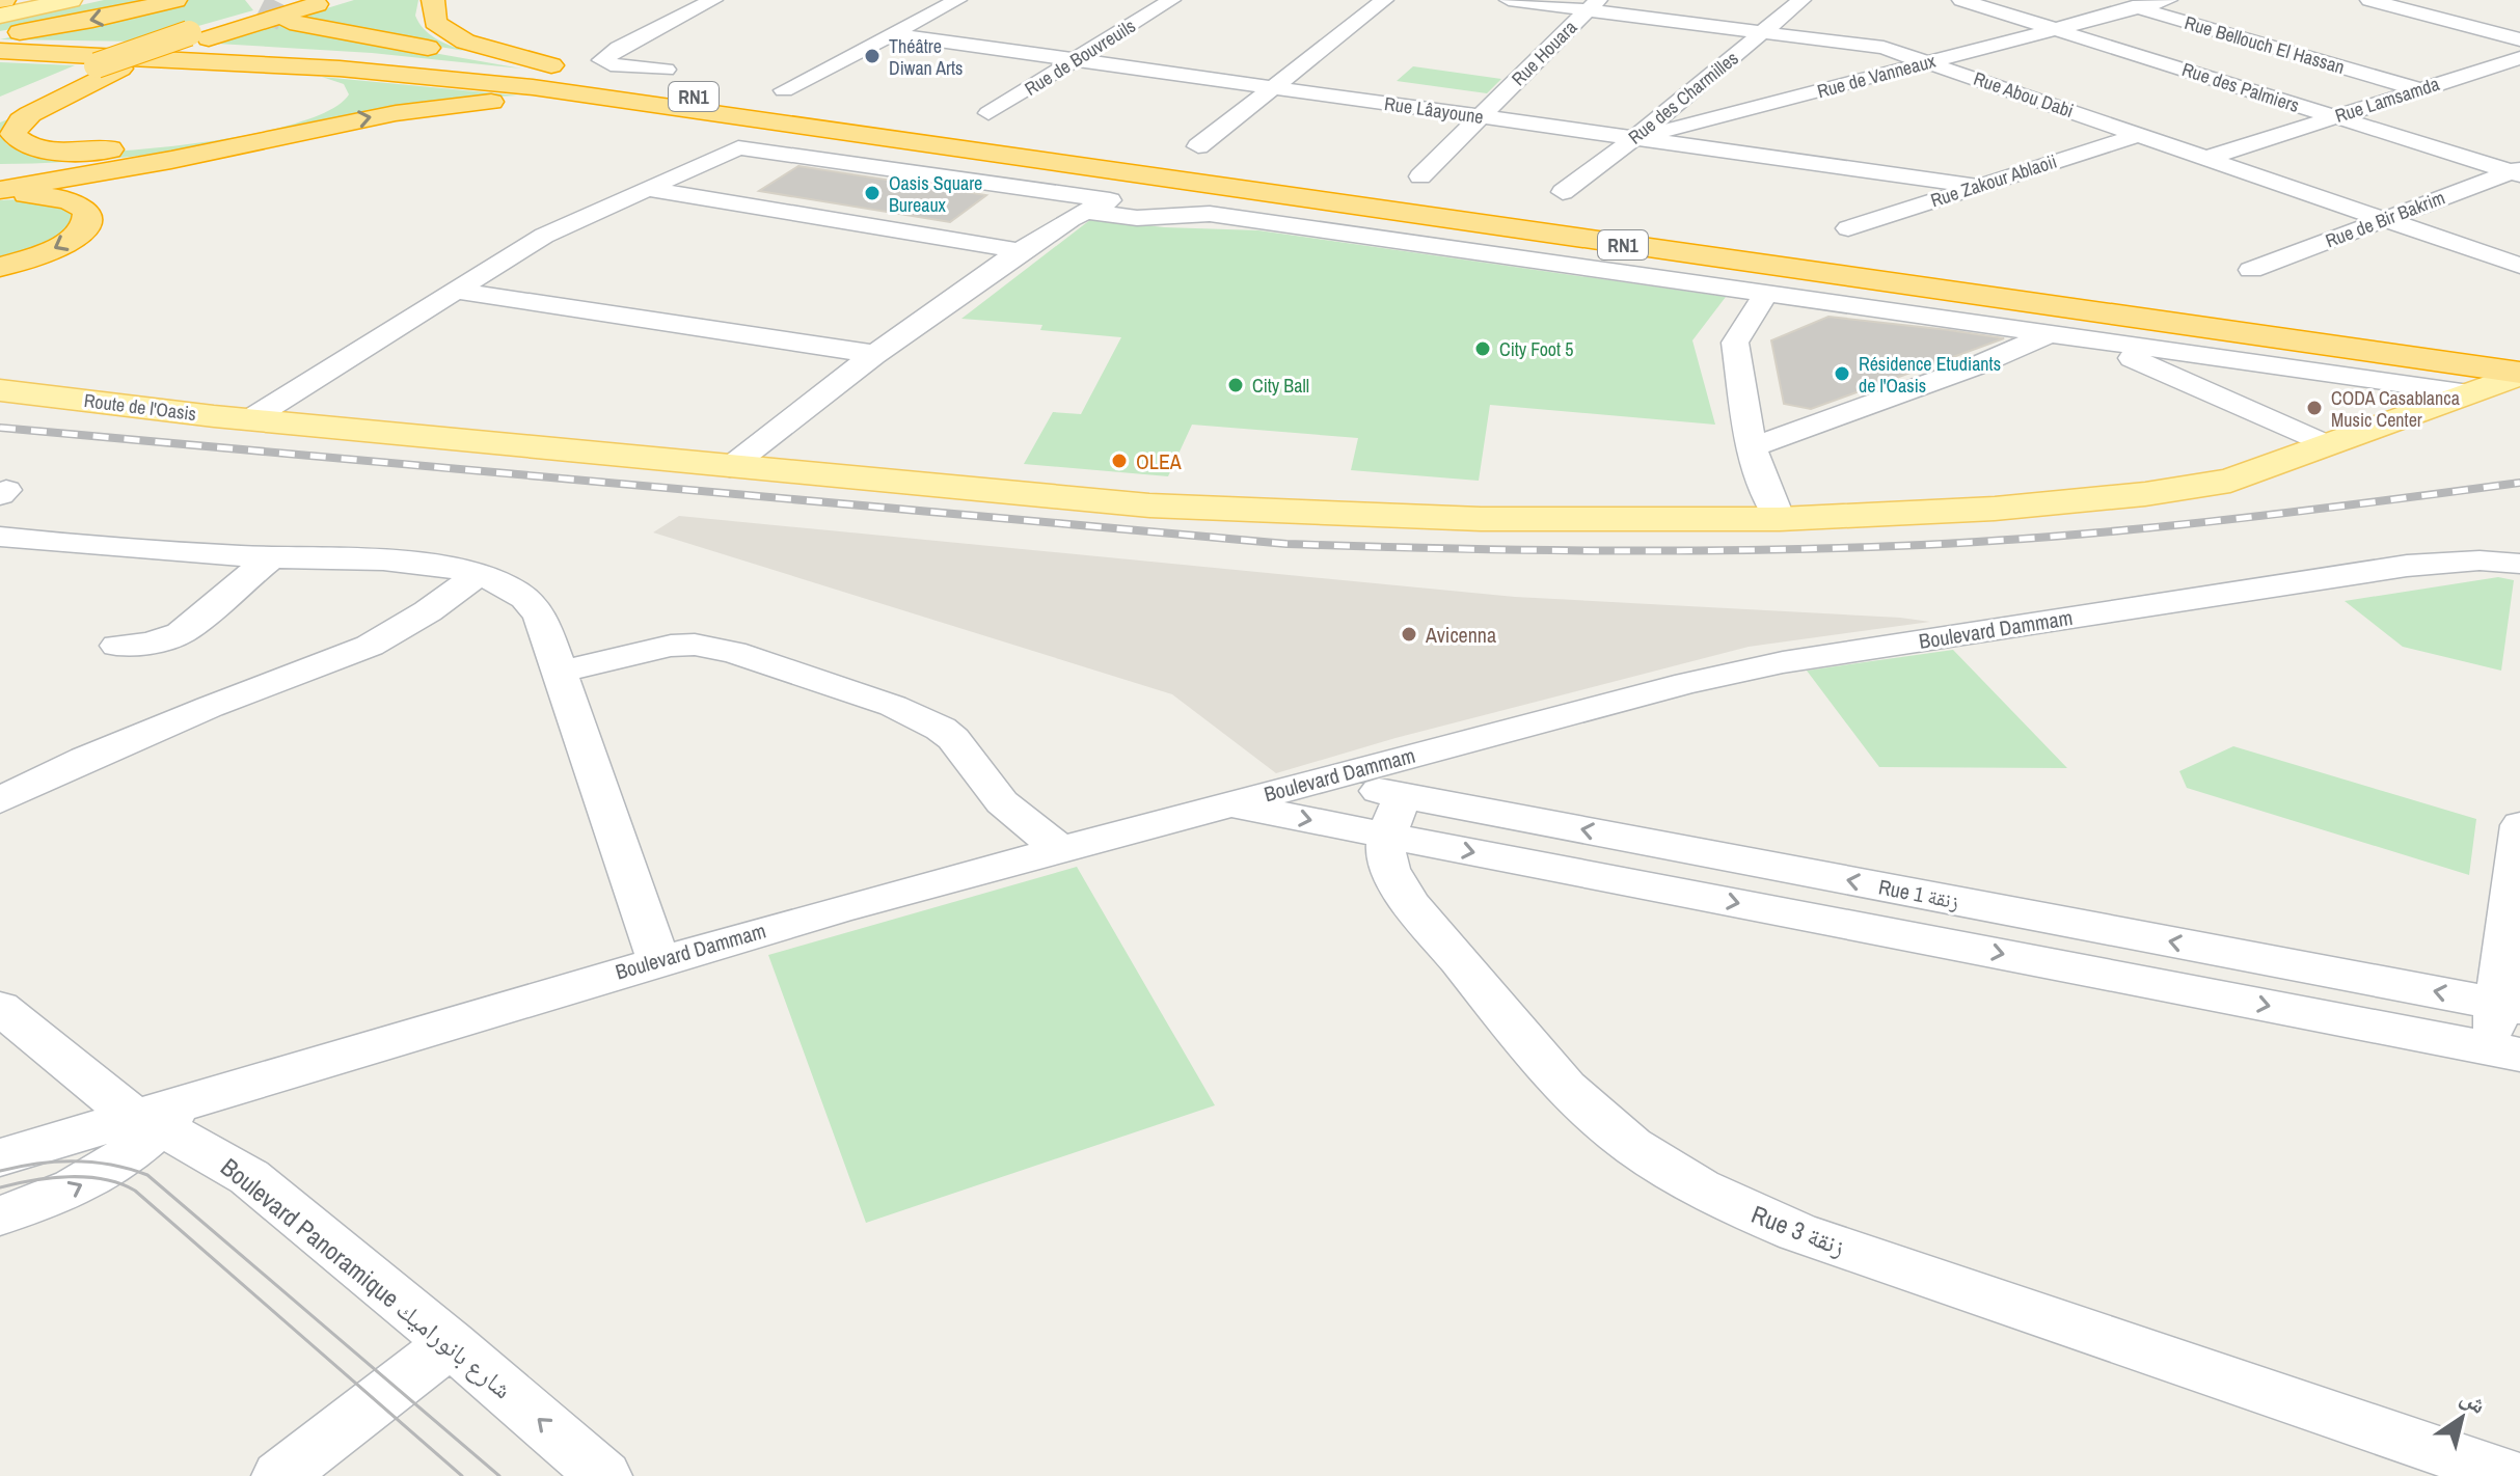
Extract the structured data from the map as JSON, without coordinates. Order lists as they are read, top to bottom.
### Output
{
  "streets": {
    "highway": ["RN1"],
    "main road": ["Route de l'Oasis"],
    "street": [
      "Rue Bellouch El Hassan",
      "Rue Houara",
      "Rue de Bouvreuils",
      "Rue de Vanneaux",
      "Rue des Palmiers",
      "Rue Abou Dabi",
      "Rue des Charmilles",
      "Rue Lamsamda",
      "Rue Lâayoune",
      "Rue Zakour Ablaoii",
      "Rue de Bir Bakrim",
      "Boulevard Dammam",
      "Rue 1 زنقة",
      "Rue 3 زنقة",
      "Boulevard Panoramique شارع بانوراميك"
    ]
  },
  "crossings": [
    ["Rue Bellouch El Hassan", "Rue de Vanneaux"],
    ["Rue Bellouch El Hassan", "Rue Lamsamda"],
    ["Rue Houara", "Rue Abou Dabi"],
    ["Rue Houara", "Rue Lâayoune"],
    ["Rue de Bouvreuils", "Rue Lâayoune"],
    ["Rue de Vanneaux", "Rue des Palmiers"],
    ["Rue de Vanneaux", "Rue Abou Dabi"],
    ["Rue de Vanneaux", "Rue des Charmilles"],
    ["Rue de Vanneaux", "Rue Lâayoune"],
    ["Rue des Palmiers", "Rue Lamsamda"],
    ["Rue des Palmiers", "Rue de Bir Bakrim"],
    ["Rue Abou Dabi", "Rue des Charmilles"],
    ["Rue Abou Dabi", "Rue Lamsamda"],
    ["Rue Abou Dabi", "Rue Zakour Ablaoii"],
    ["Rue Abou Dabi", "Rue de Bir Bakrim"],
    ["Rue des Charmilles", "Rue Lâayoune"],
    ["Rue Lâayoune", "Rue Zakour Ablaoii"],
    ["Boulevard Dammam", "Rue 1 زنقة"],
    ["Boulevard Dammam", "Boulevard Panoramique شارع بانوراميك"],
    ["Rue 1 زنقة", "Rue 3 زنقة"]
  ],
  "places": [
    "Théâtre Diwan Arts",
    "Oasis Square Bureaux",
    "City Foot 5",
    "Résidence Etudiants de l'Oasis",
    "City Ball",
    "CODA Casablanca Music Center",
    "OLEA",
    "Avicenna"
  ],
  "north": "top right"
}
